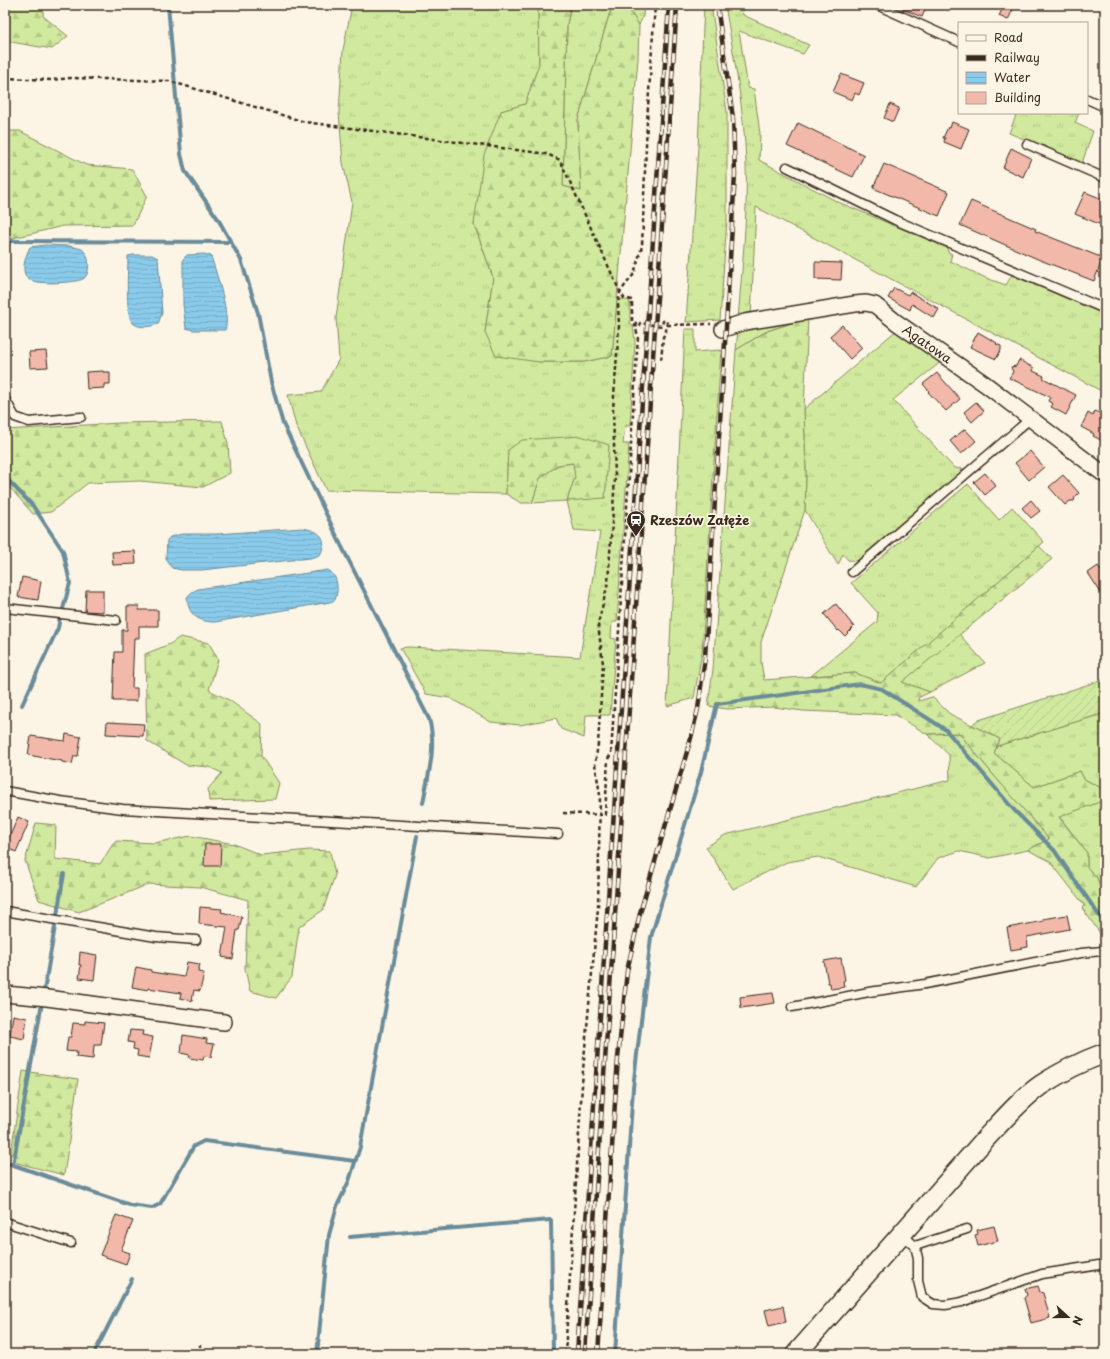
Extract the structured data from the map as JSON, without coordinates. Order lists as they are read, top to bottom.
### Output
{
  "streets": {
    "street": ["Agatowa"]
  },
  "places": {
    "station": ["Rzeszów Załęże"]
  },
  "legend": [
    "Road",
    "Railway",
    "Water",
    "Building"
  ],
  "north": "right"
}
